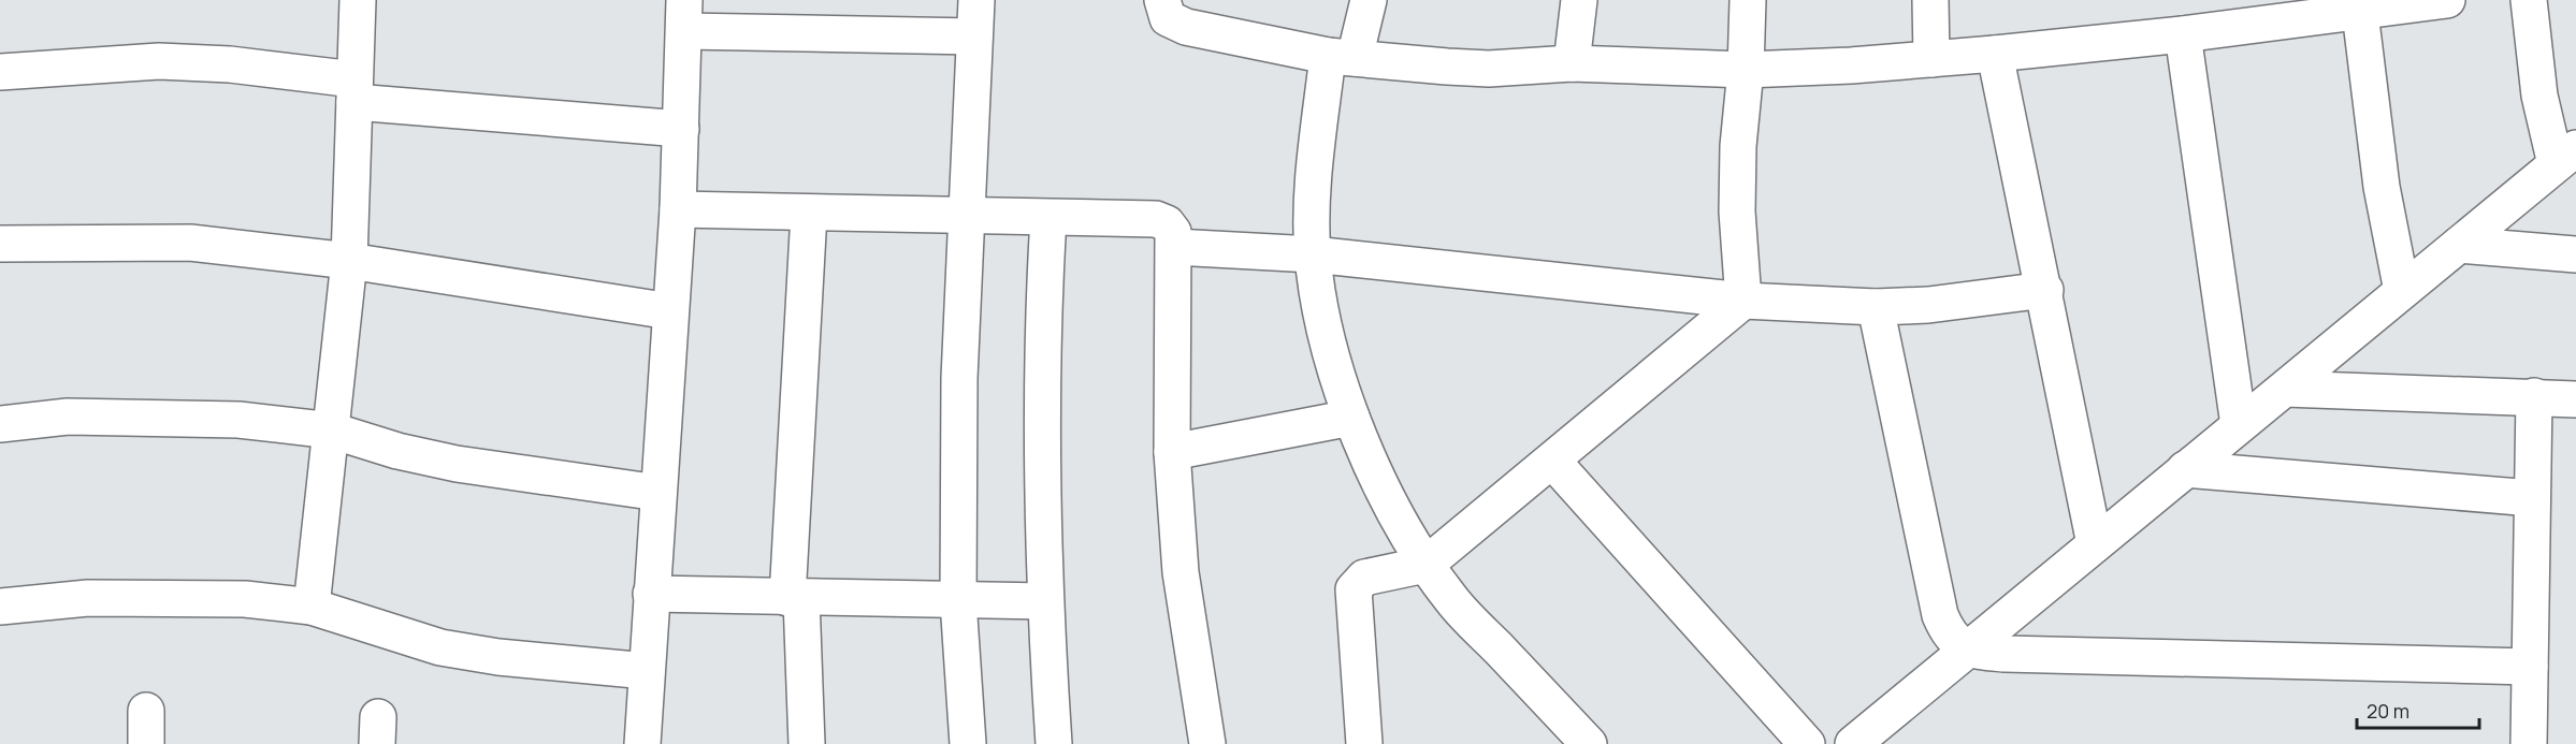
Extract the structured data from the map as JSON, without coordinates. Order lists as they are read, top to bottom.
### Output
{
  "scale_bar": "20 m"
}
